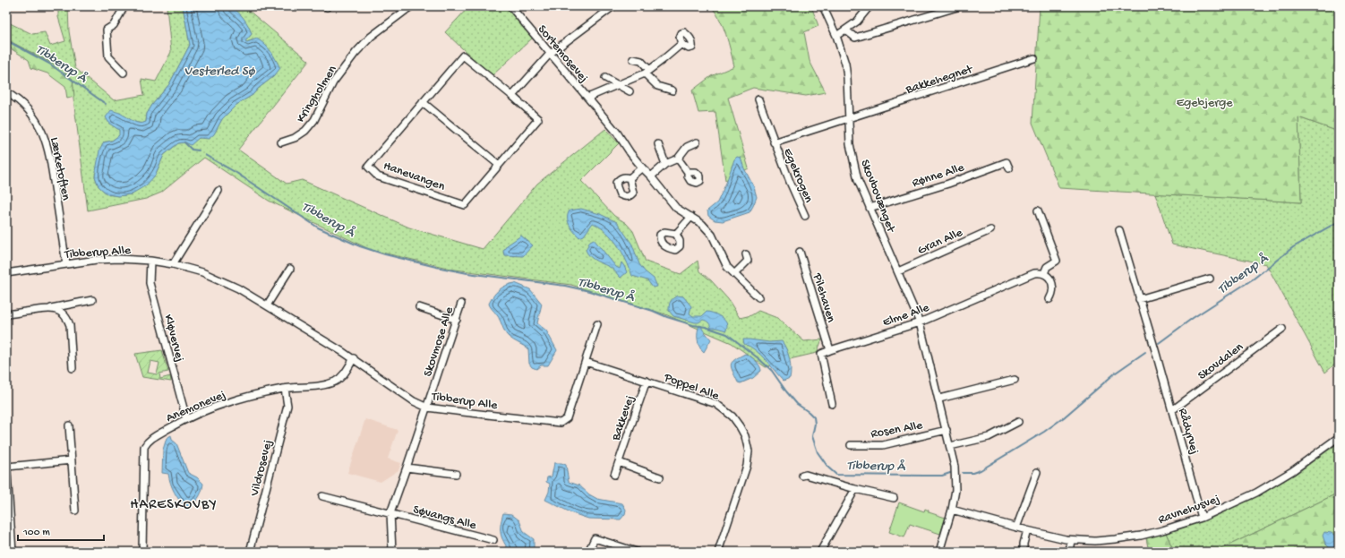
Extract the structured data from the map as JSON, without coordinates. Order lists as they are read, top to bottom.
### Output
{
  "streets": {
    "street": [
      "Sortemosevej",
      "Bakkehegnet",
      "Kringholmen",
      "Lærketoften",
      "Rønne Alle",
      "Hanevangen",
      "Egekrogen",
      "Skovbovænget",
      "Gran Alle",
      "Tibberup Alle",
      "Pilehaven",
      "Elme Alle",
      "Kløvervej",
      "Skovmose Alle",
      "Skovdalen",
      "Poppel Alle",
      "Anemonevej",
      "Bakkevej",
      "Rosen Alle",
      "Rådyrvej",
      "Vildrosevej",
      "Ravnehusvej",
      "Søvangs Alle"
    ]
  },
  "crossings": [
    ["Bakkehegnet", "Egekrogen"],
    ["Bakkehegnet", "Skovbovænget"],
    ["Lærketoften", "Tibberup Alle"],
    ["Rønne Alle", "Skovbovænget"],
    ["Egekrogen", "Skovbovænget"],
    ["Skovbovænget", "Gran Alle"],
    ["Skovbovænget", "Elme Alle"],
    ["Skovbovænget", "Rosen Alle"],
    ["Skovbovænget", "Ravnehusvej"],
    ["Tibberup Alle", "Kløvervej"],
    ["Tibberup Alle", "Skovmose Alle"],
    ["Tibberup Alle", "Poppel Alle"],
    ["Tibberup Alle", "Anemonevej"],
    ["Pilehaven", "Elme Alle"],
    ["Kløvervej", "Anemonevej"],
    ["Skovmose Alle", "Søvangs Alle"],
    ["Skovdalen", "Rådyrvej"],
    ["Poppel Alle", "Bakkevej"],
    ["Anemonevej", "Vildrosevej"],
    ["Rådyrvej", "Ravnehusvej"]
  ],
  "districts": ["HARESKOVBY"],
  "water": ["Tibberup Å", "Vesterled Sø"],
  "parks": ["Egebjerge"],
  "scale_bar": "100 m"
}
